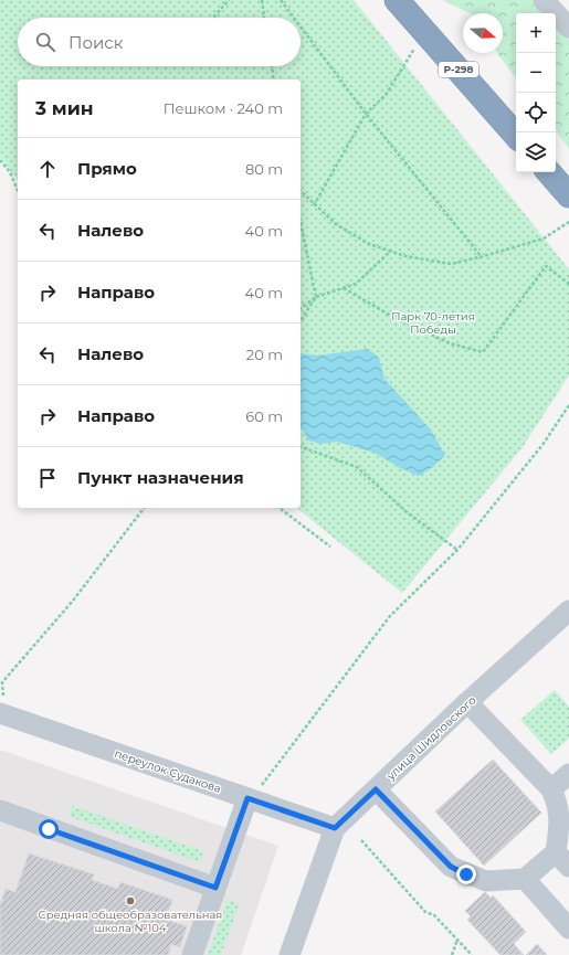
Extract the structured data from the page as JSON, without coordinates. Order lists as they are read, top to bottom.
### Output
{
  "streets": {
    "highway": ["Р-298"],
    "street": ["улица Шидловского", "переулок Судакова"]
  },
  "crossings": [
    ["улица Шидловского", "переулок Судакова"]
  ],
  "parks": ["Парк 70-летия Победы"],
  "places": ["Средняя общеобразовательная школа №104"],
  "north": "right",
  "page": {
    "map_buttons": ["+", "−"],
    "search": "Поиск",
    "heading": ["3 мин", "Пешком · 240 m"],
    "list": [
      ["Прямо", "80 m"],
      ["Налево", "40 m"],
      ["Направо", "40 m"],
      ["Налево", "20 m"],
      ["Направо", "60 m"],
      "Пункт назначения"
    ]
  }
}
